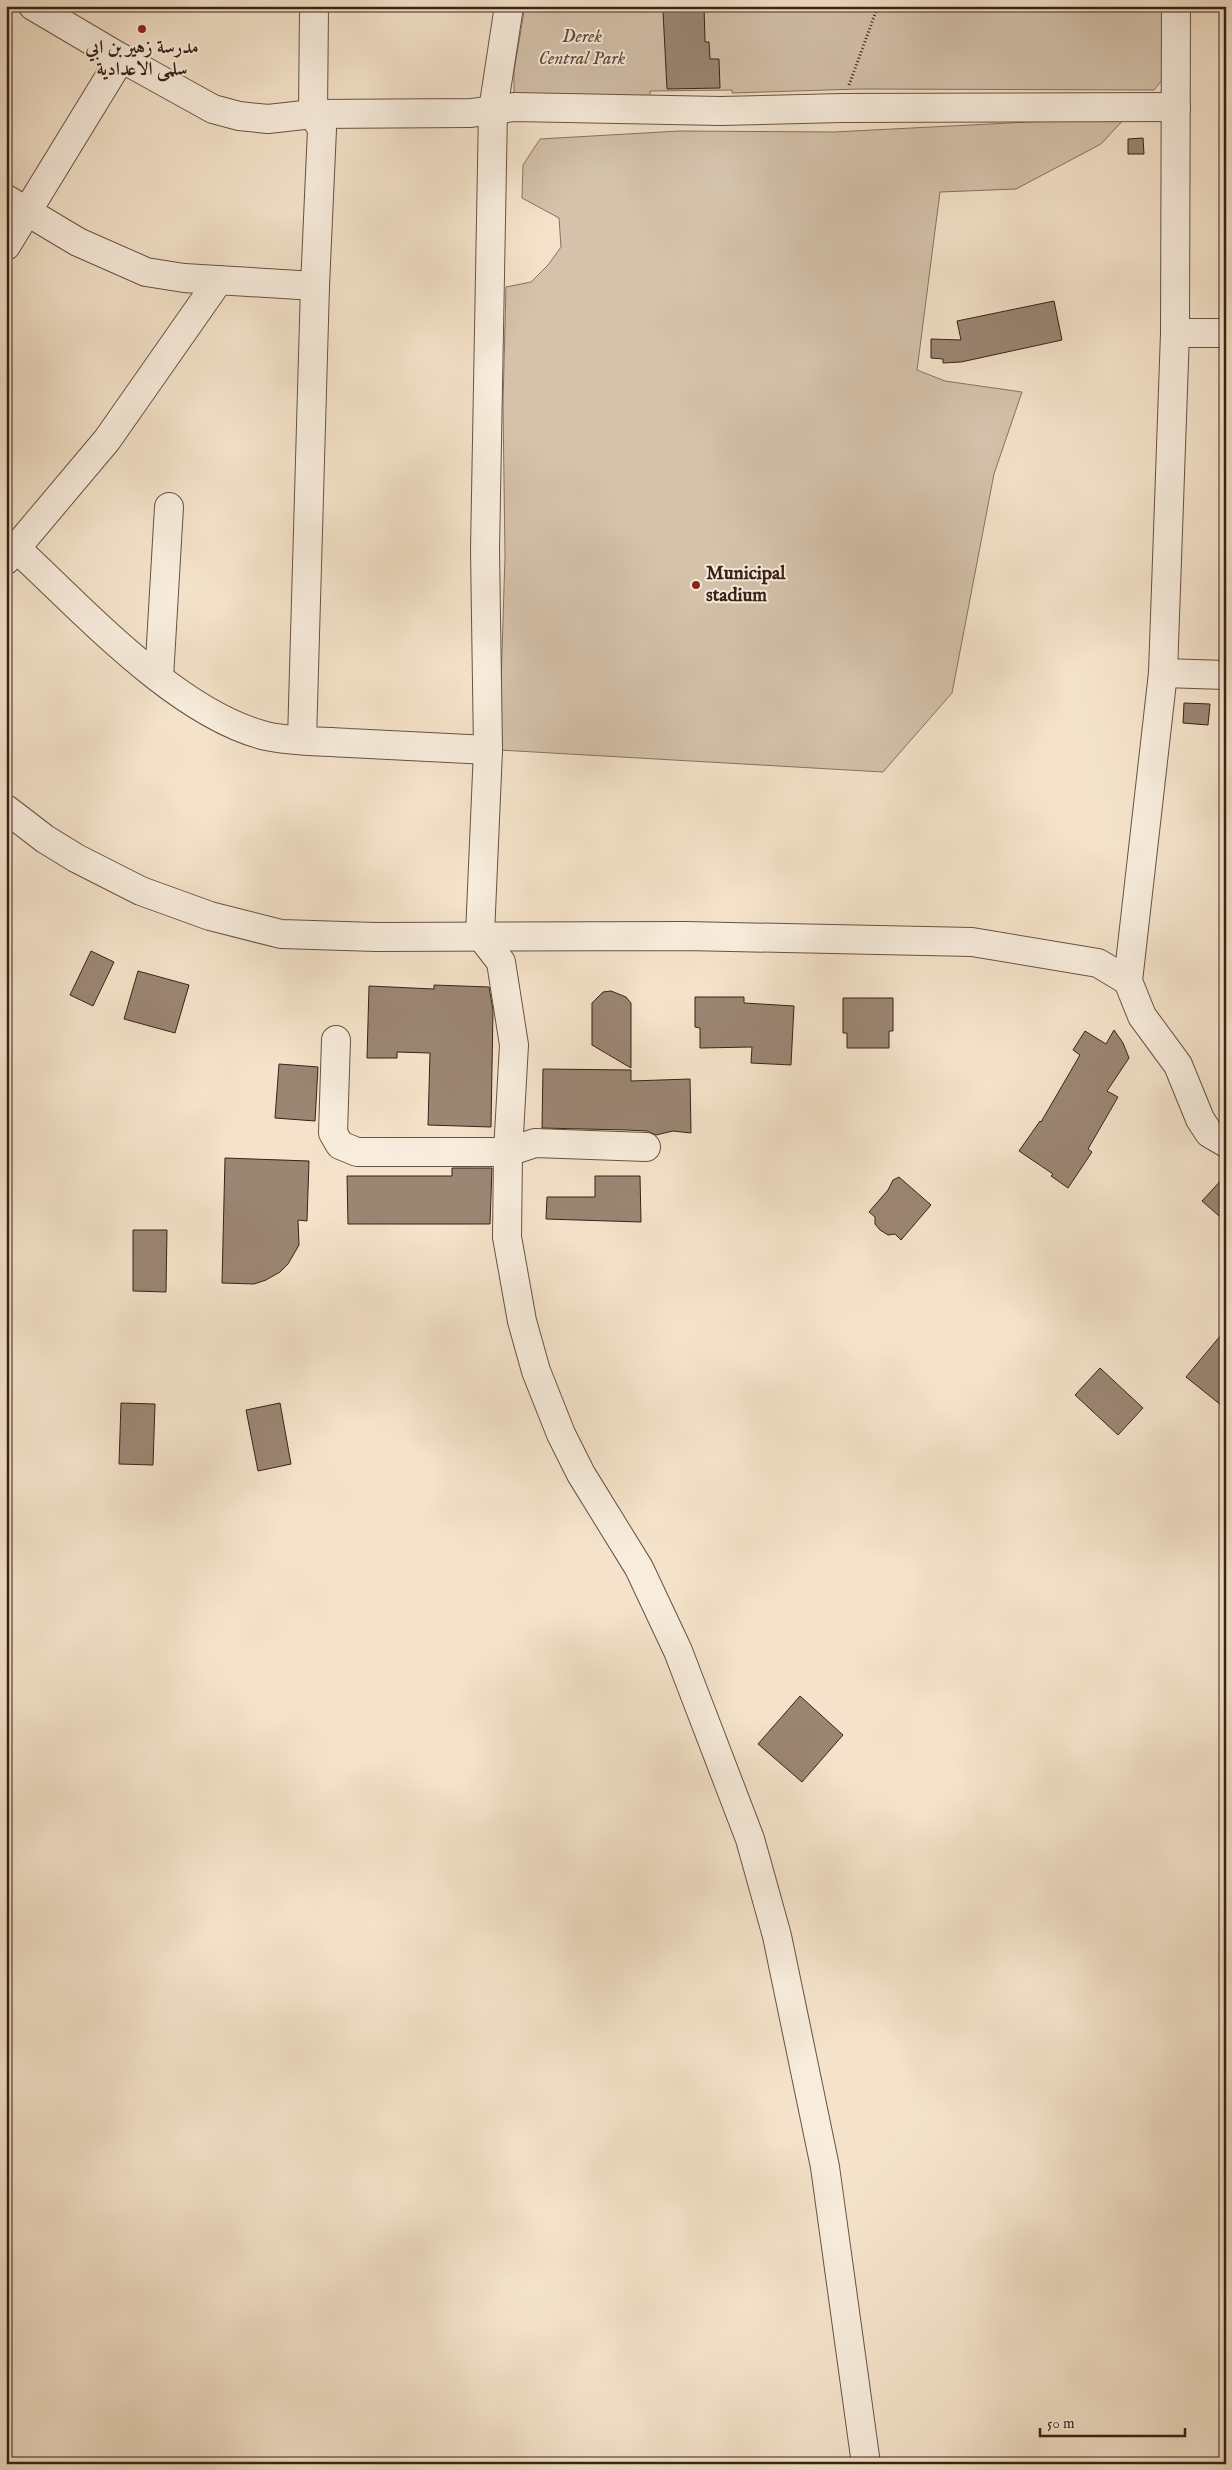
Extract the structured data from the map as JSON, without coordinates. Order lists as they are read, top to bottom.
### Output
{
  "parks": ["Derek Central Park"],
  "places": ["مدرسة زهير بن ابي سلمى الاعدادية", "Municipal stadium"],
  "scale_bar": "50 m"
}
